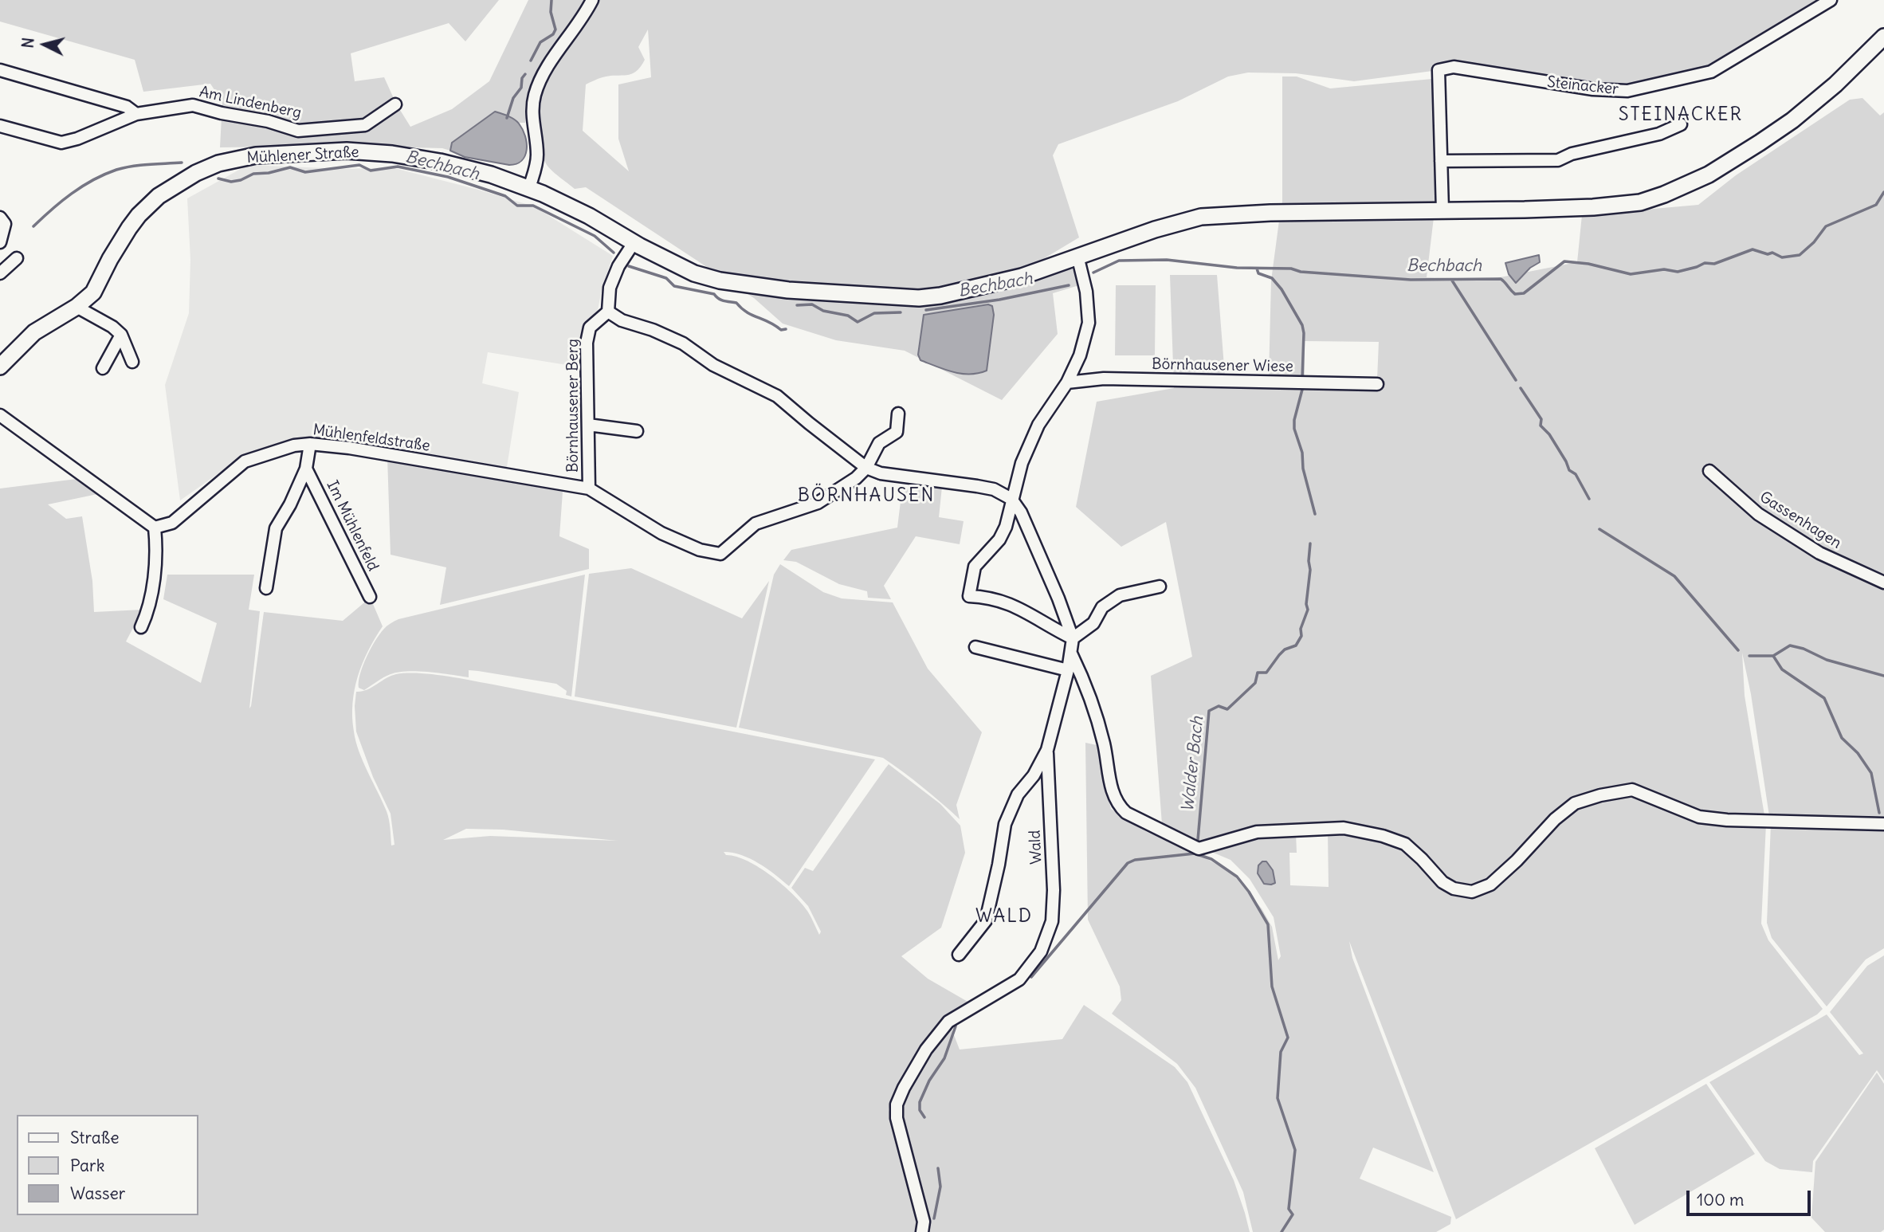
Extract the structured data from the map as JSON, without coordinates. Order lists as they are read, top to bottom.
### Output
{
  "streets": {
    "main road": ["Mühlener Straße"],
    "street": [
      "Steinacker",
      "Am Lindenberg",
      "Börnhausener Wiese",
      "Börnhausener Berg",
      "Mühlenfeldstraße",
      "Gassenhagen",
      "Im Mühlenfeld",
      "Wald"
    ]
  },
  "crossings": [
    ["Steinacker", "Mühlener Straße"],
    ["Börnhausener Berg", "Mühlenfeldstraße"],
    ["Mühlenfeldstraße", "Im Mühlenfeld"]
  ],
  "districts": ["STEINACKER", "BÖRNHAUSEN", "WALD"],
  "water": ["Bechbach", "Walder Bach"],
  "legend": ["Straße", "Park", "Wasser"],
  "scale_bar": "100 m",
  "north": "left"
}
